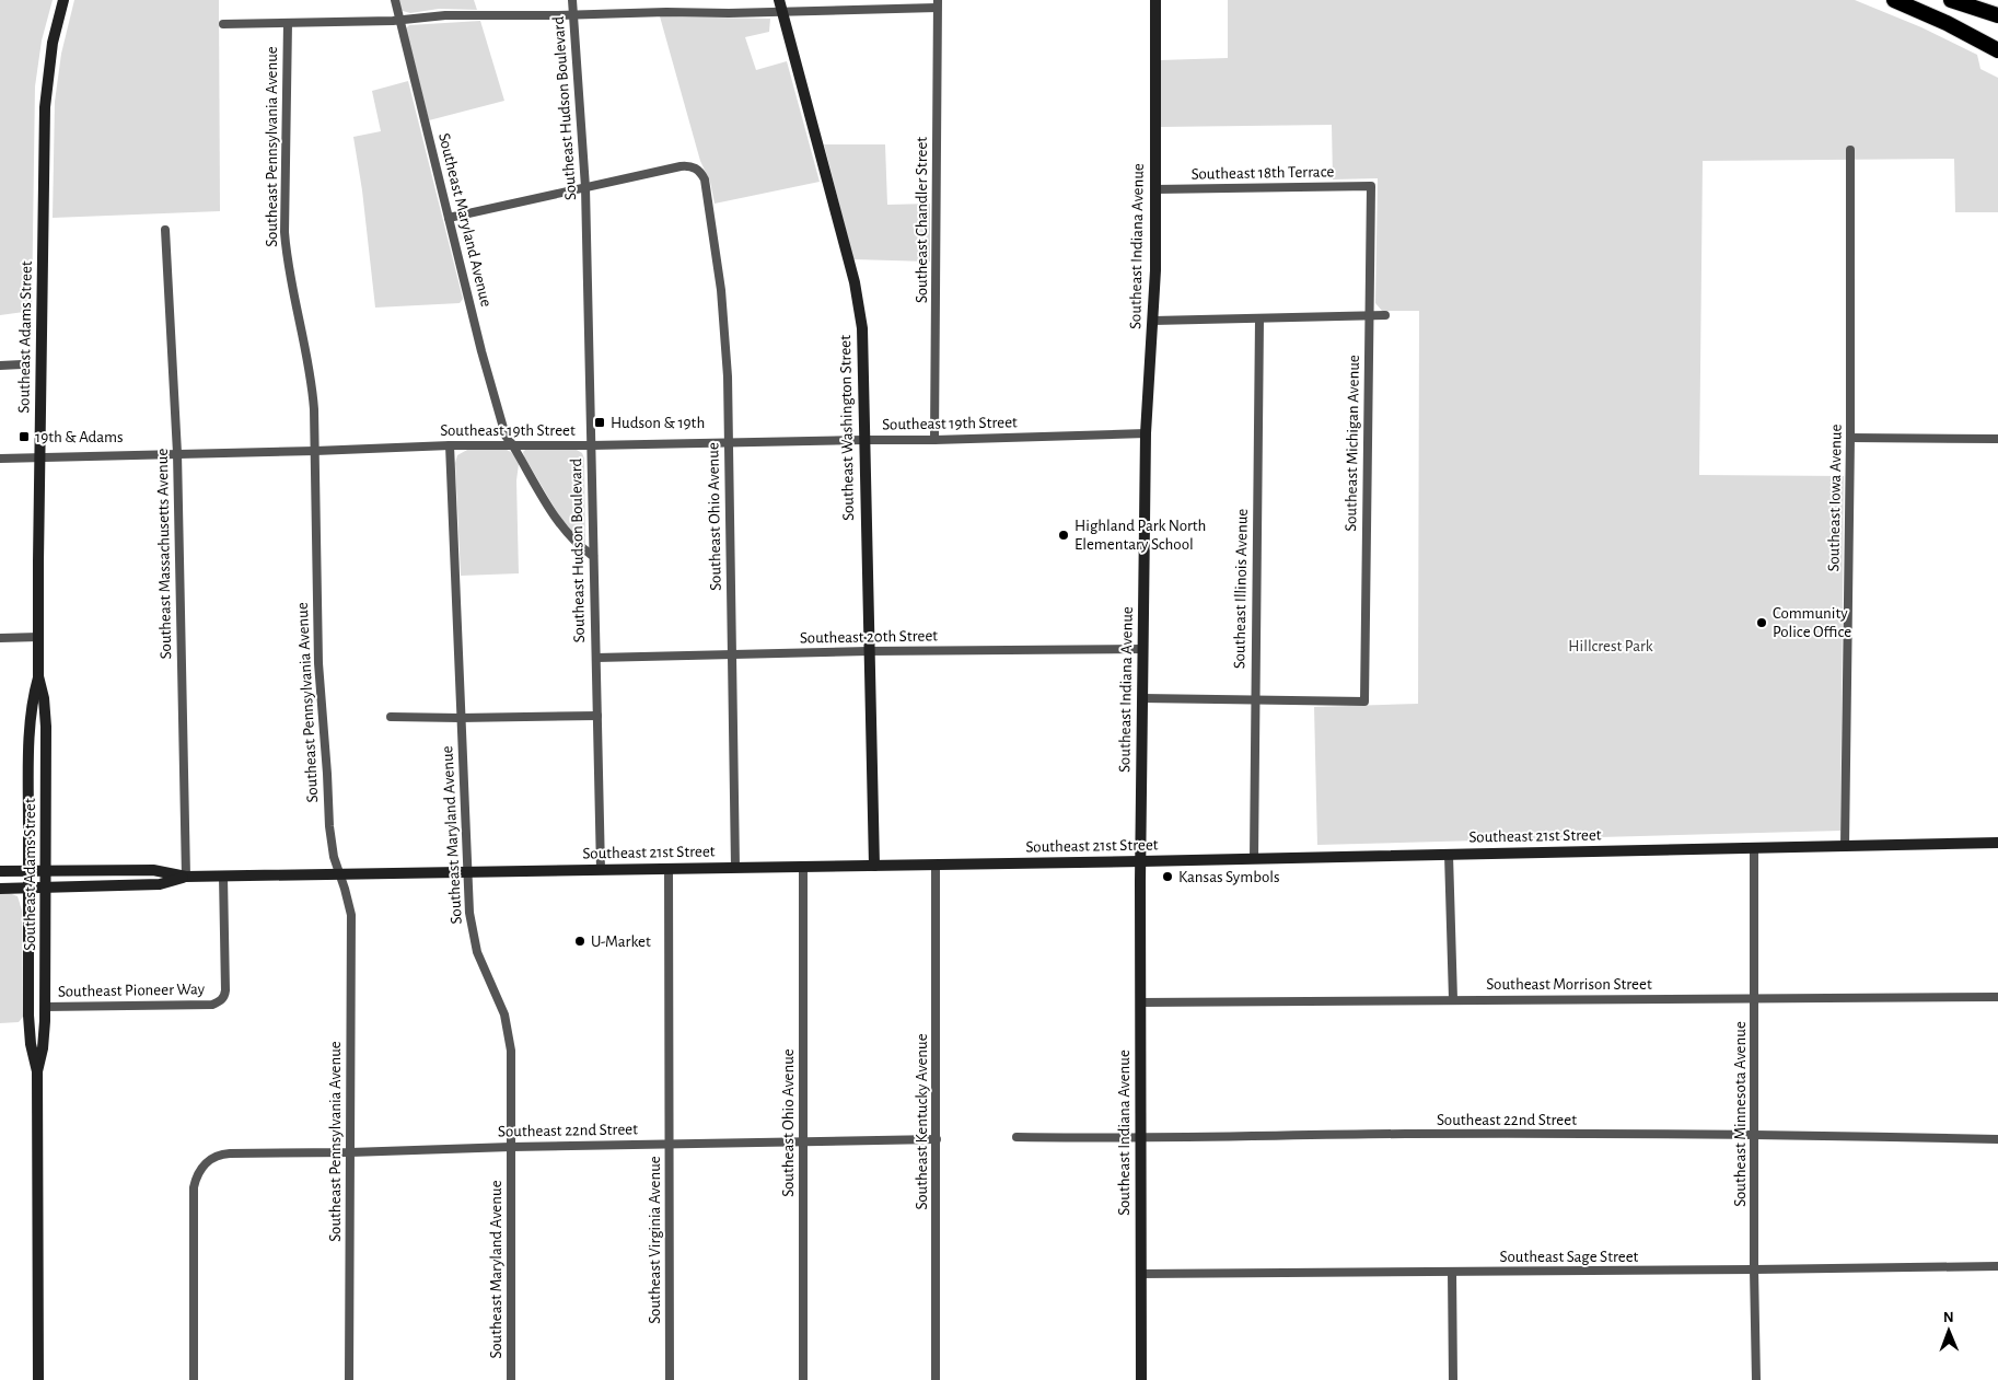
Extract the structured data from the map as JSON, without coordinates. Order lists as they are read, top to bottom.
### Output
{
  "streets": {
    "main road": [
      "Southeast Indiana Avenue",
      "Southeast Adams Street",
      "Southeast Washington Street",
      "Southeast 21st Street"
    ],
    "street": [
      "Southeast Hudson Boulevard",
      "Southeast Pennsylvania Avenue",
      "Southeast 18th Terrace",
      "Southeast Maryland Avenue",
      "Southeast Chandler Street",
      "Southeast 19th Street",
      "Southeast Michigan Avenue",
      "Southeast Iowa Avenue",
      "Southeast Ohio Avenue",
      "Southeast Massachusetts Avenue",
      "Southeast Illinois Avenue",
      "Southeast 20th Street",
      "Southeast Morrison Street",
      "Southeast Pioneer Way",
      "Southeast Minnesota Avenue",
      "Southeast 22nd Street",
      "Southeast Kentucky Avenue",
      "Southeast Virginia Avenue",
      "Southeast Sage Street"
    ]
  },
  "crossings": [
    ["Southeast Hudson Boulevard", "Southeast Maryland Avenue"],
    ["Southeast Hudson Boulevard", "Southeast 19th Street"],
    ["Southeast Hudson Boulevard", "Southeast Ohio Avenue"],
    ["Southeast Hudson Boulevard", "Southeast 20th Street"],
    ["Southeast Hudson Boulevard", "Southeast 21st Street"],
    ["Southeast Pennsylvania Avenue", "Southeast 19th Street"],
    ["Southeast Pennsylvania Avenue", "Southeast 21st Street"],
    ["Southeast Pennsylvania Avenue", "Southeast 22nd Street"],
    ["Southeast 18th Terrace", "Southeast Indiana Avenue"],
    ["Southeast 18th Terrace", "Southeast Michigan Avenue"],
    ["Southeast Maryland Avenue", "Southeast 19th Street"],
    ["Southeast Maryland Avenue", "Southeast 21st Street"],
    ["Southeast Maryland Avenue", "Southeast 22nd Street"],
    ["Southeast Chandler Street", "Southeast 19th Street"],
    ["Southeast Indiana Avenue", "Southeast 19th Street"],
    ["Southeast Indiana Avenue", "Southeast 20th Street"],
    ["Southeast Indiana Avenue", "Southeast 21st Street"],
    ["Southeast Indiana Avenue", "Southeast Morrison Street"],
    ["Southeast Indiana Avenue", "Southeast 22nd Street"],
    ["Southeast Indiana Avenue", "Southeast Sage Street"],
    ["Southeast Adams Street", "Southeast 19th Street"],
    ["Southeast Adams Street", "Southeast 21st Street"],
    ["Southeast Adams Street", "Southeast Pioneer Way"],
    ["Southeast 19th Street", "Southeast Washington Street"],
    ["Southeast 19th Street", "Southeast Ohio Avenue"],
    ["Southeast 19th Street", "Southeast Massachusetts Avenue"],
    ["Southeast Washington Street", "Southeast 20th Street"],
    ["Southeast Washington Street", "Southeast 21st Street"],
    ["Southeast Michigan Avenue", "Southeast Illinois Avenue"],
    ["Southeast Iowa Avenue", "Southeast 21st Street"],
    ["Southeast Ohio Avenue", "Southeast 20th Street"],
    ["Southeast Ohio Avenue", "Southeast 21st Street"],
    ["Southeast Ohio Avenue", "Southeast 22nd Street"],
    ["Southeast Massachusetts Avenue", "Southeast 21st Street"],
    ["Southeast Illinois Avenue", "Southeast 21st Street"],
    ["Southeast 21st Street", "Southeast Pioneer Way"],
    ["Southeast 21st Street", "Southeast Minnesota Avenue"],
    ["Southeast 21st Street", "Southeast Kentucky Avenue"],
    ["Southeast 21st Street", "Southeast Virginia Avenue"],
    ["Southeast Morrison Street", "Southeast Minnesota Avenue"],
    ["Southeast Minnesota Avenue", "Southeast 22nd Street"],
    ["Southeast Minnesota Avenue", "Southeast Sage Street"],
    ["Southeast 22nd Street", "Southeast Kentucky Avenue"],
    ["Southeast 22nd Street", "Southeast Virginia Avenue"]
  ],
  "parks": ["Hillcrest Park"],
  "places": {
    "transit": ["Hudson & 19th", "19th & Adams"],
    "other": [
      "Highland Park North Elementary School",
      "Community Police Office",
      "Kansas Symbols",
      "U-Market"
    ]
  },
  "north": "top"
}
